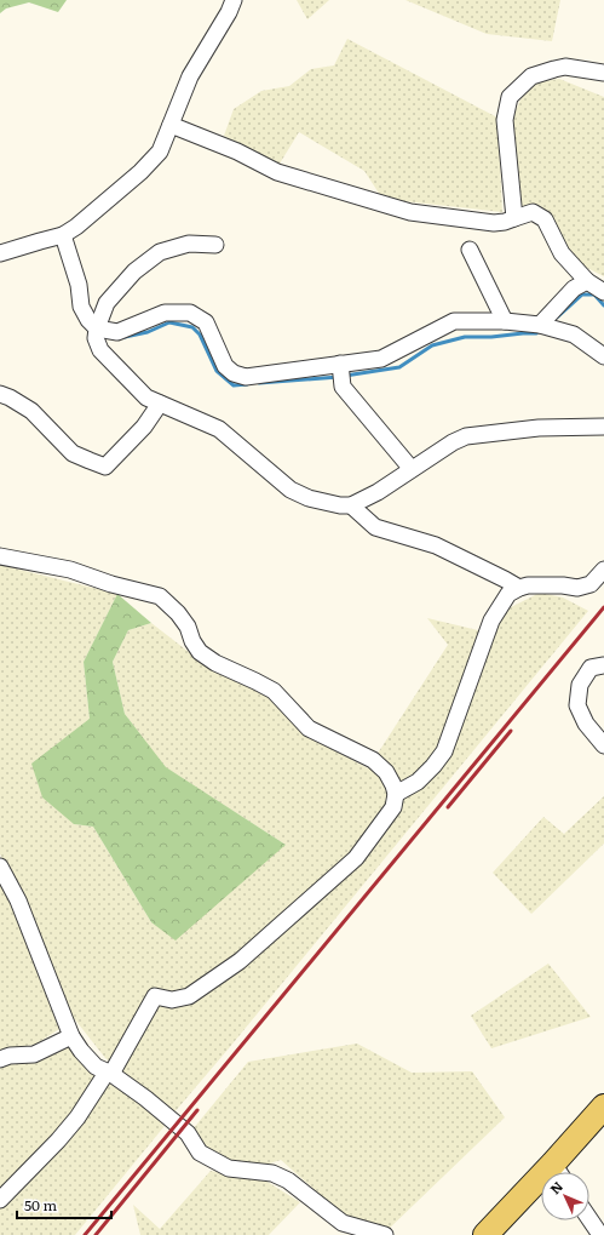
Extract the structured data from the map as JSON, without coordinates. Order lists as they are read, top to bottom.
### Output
{
  "scale_bar": "50 m",
  "north": "top left"
}
